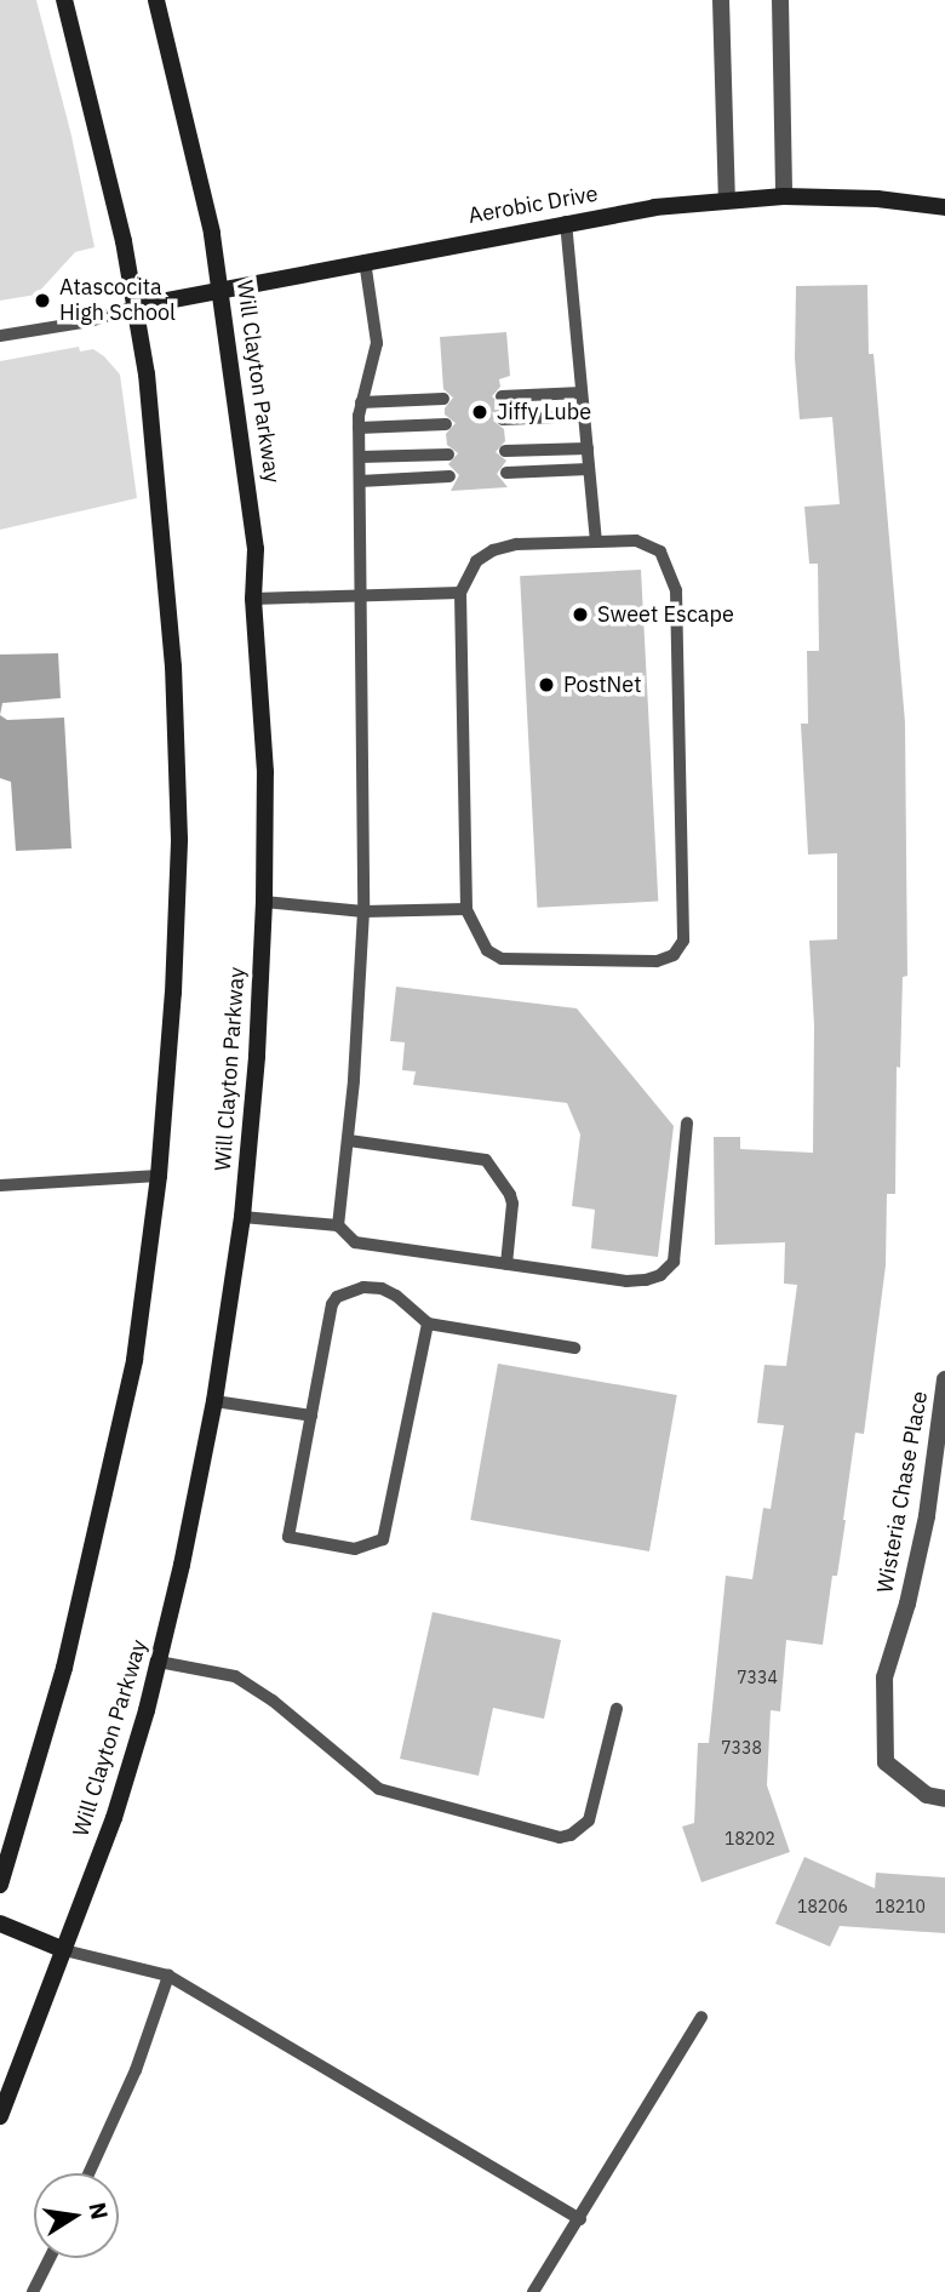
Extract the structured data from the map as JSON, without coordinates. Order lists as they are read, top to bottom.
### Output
{
  "streets": {
    "main road": ["Aerobic Drive", "Will Clayton Parkway"],
    "street": ["Wisteria Chase Place"]
  },
  "crossings": [
    ["Aerobic Drive", "Will Clayton Parkway"]
  ],
  "places": [
    "Atascocita High School",
    "Jiffy Lube",
    "Sweet Escape",
    "PostNet"
  ],
  "house_numbers": [
    "7334",
    "7338",
    "18202",
    "18206",
    "18210"
  ],
  "north": "right"
}
